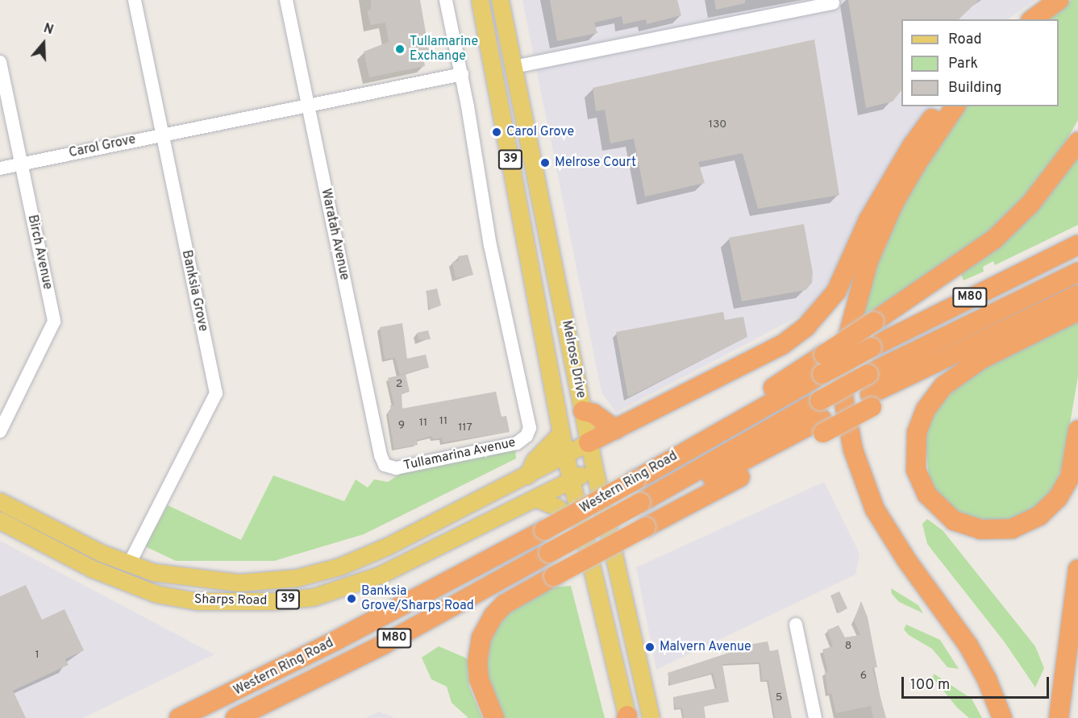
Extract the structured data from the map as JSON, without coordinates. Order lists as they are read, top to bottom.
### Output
{
  "streets": {
    "highway": ["M80", "Western Ring Road"],
    "main road": ["39", "Melrose Drive", "Sharps Road"],
    "street": [
      "Carol Grove",
      "Waratah Avenue",
      "Birch Avenue",
      "Banksia Grove",
      "Tullamarina Avenue"
    ]
  },
  "crossings": [
    ["Carol Grove", "Waratah Avenue"],
    ["Carol Grove", "Birch Avenue"],
    ["Carol Grove", "Banksia Grove"],
    ["Carol Grove", "Tullamarina Avenue"],
    ["Waratah Avenue", "Tullamarina Avenue"],
    ["Banksia Grove", "Sharps Road"],
    ["Melrose Drive", "Sharps Road"]
  ],
  "places": [
    "Tullamarine Exchange",
    "Carol Grove",
    "Melrose Court",
    "Banksia Grove/Sharps Road",
    "Malvern Avenue"
  ],
  "house_numbers": [
    "130",
    "2",
    "11",
    "11",
    "9",
    "117",
    "8",
    "1",
    "6",
    "5"
  ],
  "legend": ["Road", "Park", "Building"],
  "scale_bar": "100 m",
  "north": "top"
}
